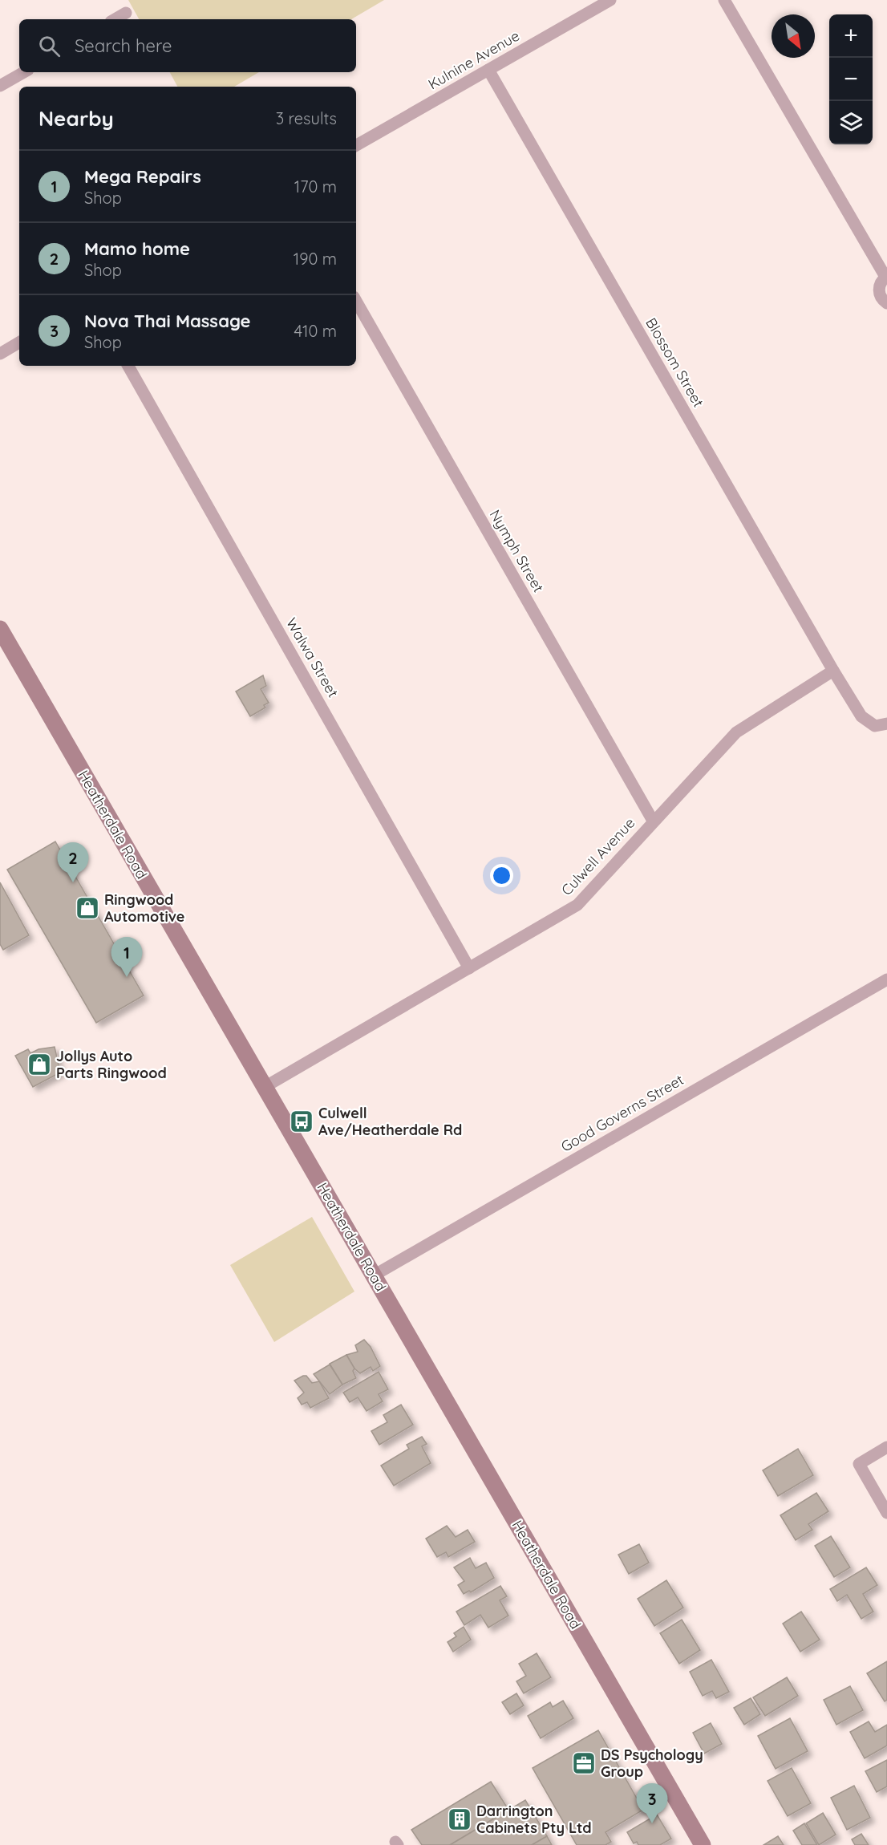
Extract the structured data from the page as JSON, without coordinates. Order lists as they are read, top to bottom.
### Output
{
  "streets": {
    "main road": ["Heatherdale Road"],
    "street": [
      "Kulnine Avenue",
      "Blossom Street",
      "Nymph Street",
      "Walwa Street",
      "Culwell Avenue",
      "Good Governs Street"
    ]
  },
  "crossings": [
    ["Kulnine Avenue", "Blossom Street"],
    ["Blossom Street", "Culwell Avenue"],
    ["Nymph Street", "Culwell Avenue"],
    ["Walwa Street", "Culwell Avenue"],
    ["Heatherdale Road", "Culwell Avenue"],
    ["Heatherdale Road", "Good Governs Street"]
  ],
  "places": {
    "shop": ["Ringwood Automotive", "Jollys Auto Parts Ringwood"],
    "bus stop": ["Culwell Ave/Heatherdale Rd"],
    "office": ["DS Psychology Group"],
    "building": ["Darrington Cabinets Pty Ltd"]
  },
  "north": "bottom right",
  "page": {
    "map_buttons": ["+", "−"],
    "search": "Search here",
    "heading": ["Nearby", "3 results"],
    "list": [
      {
        "mark": "1",
        "name": "Mega Repairs",
        "note": "Shop",
        "value": "170 m"
      },
      {
        "mark": "2",
        "name": "Mamo home",
        "note": "Shop",
        "value": "190 m"
      },
      {
        "mark": "3",
        "name": "Nova Thai Massage",
        "note": "Shop",
        "value": "410 m"
      }
    ],
    "pins": ["2", "1", "3"]
  }
}
